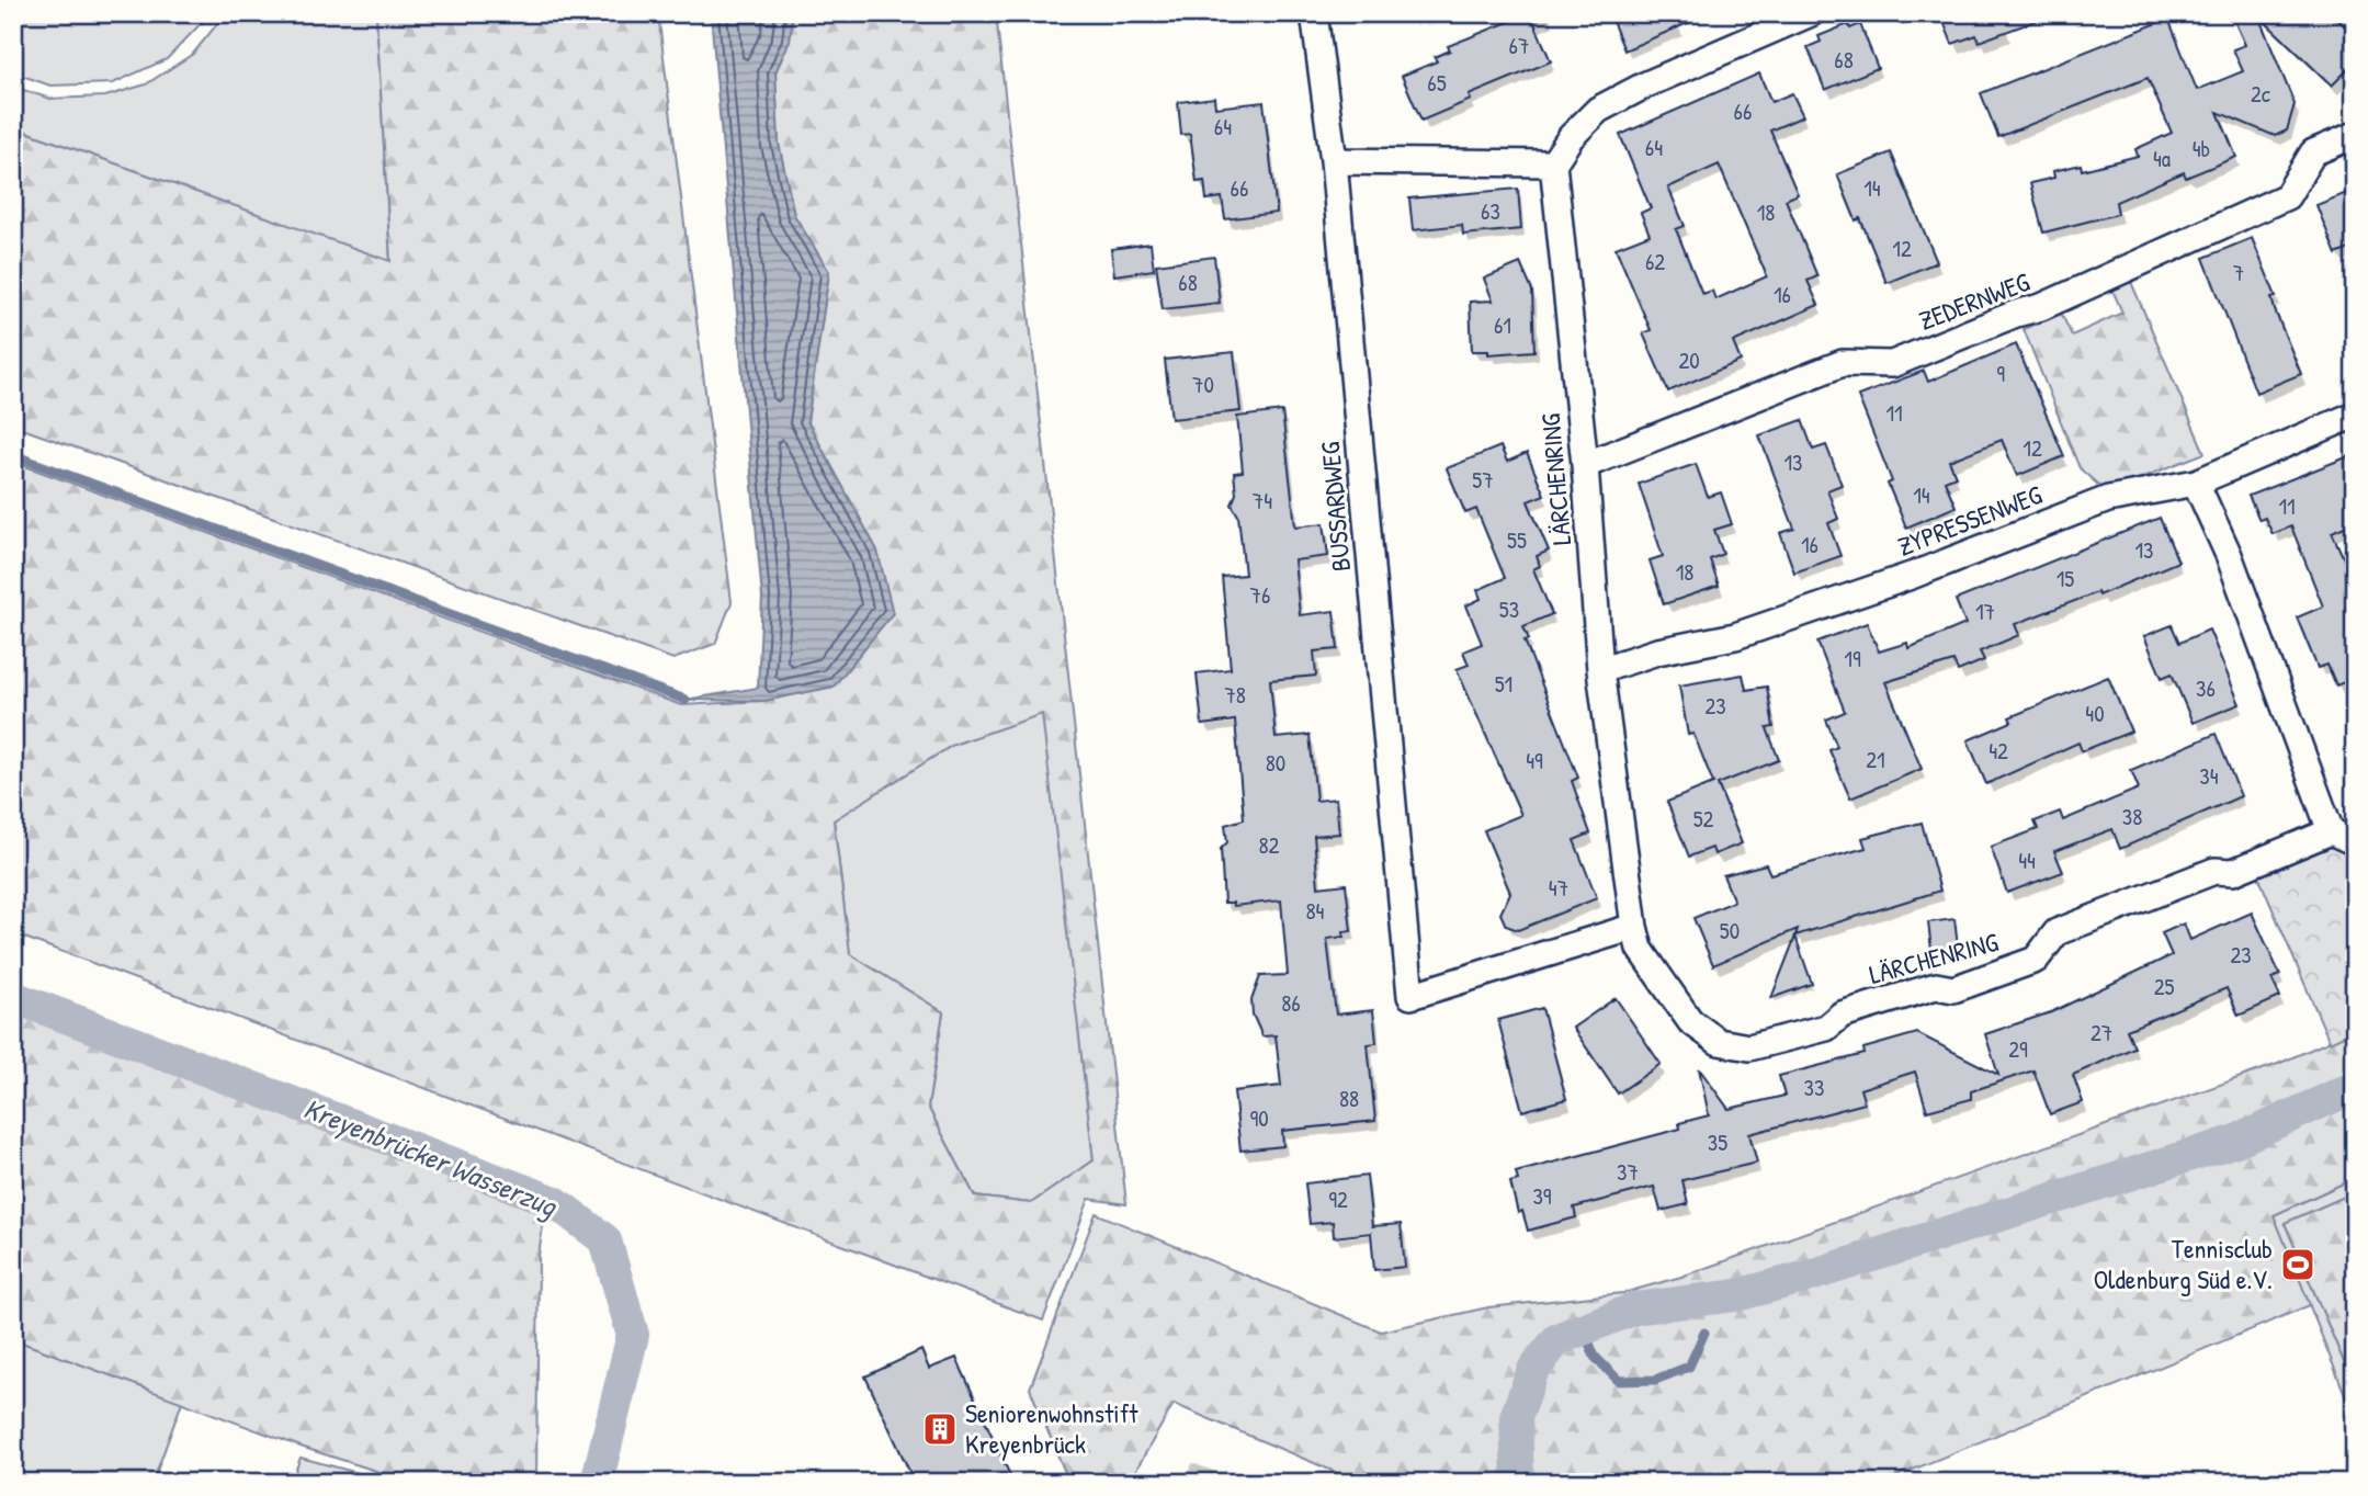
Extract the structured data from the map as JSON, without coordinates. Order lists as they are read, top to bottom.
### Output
{
  "streets": {
    "street": [
      "ZEDERNWEG",
      "LÄRCHENRING",
      "BUSSARDWEG",
      "ZYPRESSENWEG"
    ]
  },
  "crossings": [
    ["ZEDERNWEG", "LÄRCHENRING"],
    ["LÄRCHENRING", "BUSSARDWEG"],
    ["LÄRCHENRING", "ZYPRESSENWEG"]
  ],
  "water": ["Kreyenbrücker Wasserzug"],
  "places": {
    "sports": ["Tennisclub Oldenburg Süd e.V."],
    "building": ["Seniorenwohnstift Kreyenbrück"]
  },
  "house_numbers": [
    "67",
    "68",
    "65",
    "2c",
    "66",
    "64",
    "64",
    "4b",
    "4a",
    "66",
    "14",
    "63",
    "18",
    "12",
    "62",
    "7",
    "68",
    "16",
    "61",
    "20",
    "9",
    "70",
    "11",
    "12",
    "13",
    "57",
    "14",
    "74",
    "11",
    "55",
    "16",
    "13",
    "18",
    "15",
    "76",
    "53",
    "17",
    "19",
    "51",
    "36",
    "78",
    "23",
    "40",
    "42",
    "21",
    "49",
    "80",
    "34",
    "38",
    "52",
    "82",
    "44",
    "47",
    "84",
    "50",
    "23",
    "25",
    "86",
    "27",
    "29",
    "33",
    "88",
    "90",
    "35",
    "37",
    "39",
    "92"
  ]
}
